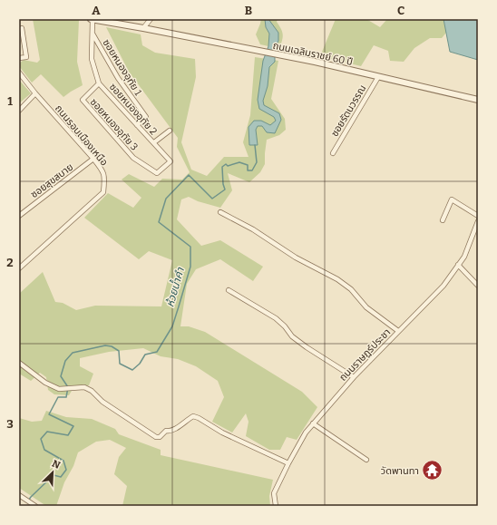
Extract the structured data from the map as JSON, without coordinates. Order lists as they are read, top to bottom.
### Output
{
  "streets": {
    "street": [
      "ถนนเฉลิมราชย์ 60 ปี",
      "ซอยหนองอุทัย 1",
      "ซอยหนองอุทัย 2",
      "ซอยรัตนวรรณ",
      "ซอยหนองอุทัย 3",
      "ถนนรอบเมืองเหนือ",
      "ซอยสุขสบาย",
      "ถนนราษฎร์ประชา"
    ]
  },
  "crossings": [
    ["ถนนเฉลิมราชย์ 60 ปี", "ซอยหนองอุทัย 2"],
    ["ถนนเฉลิมราชย์ 60 ปี", "ซอยรัตนวรรณ"],
    ["ซอยหนองอุทัย 1", "ซอยหนองอุทัย 2"],
    ["ซอยหนองอุทัย 2", "ซอยหนองอุทัย 3"],
    ["ถนนรอบเมืองเหนือ", "ซอยสุขสบาย"]
  ],
  "water": ["ห้วยน้ำคำ"],
  "places": {
    "temple": ["วัดพานทา"]
  },
  "north": "top right",
  "grid": {
    "columns": ["A", "B", "C"],
    "rows": ["1", "2", "3"]
  }
}
